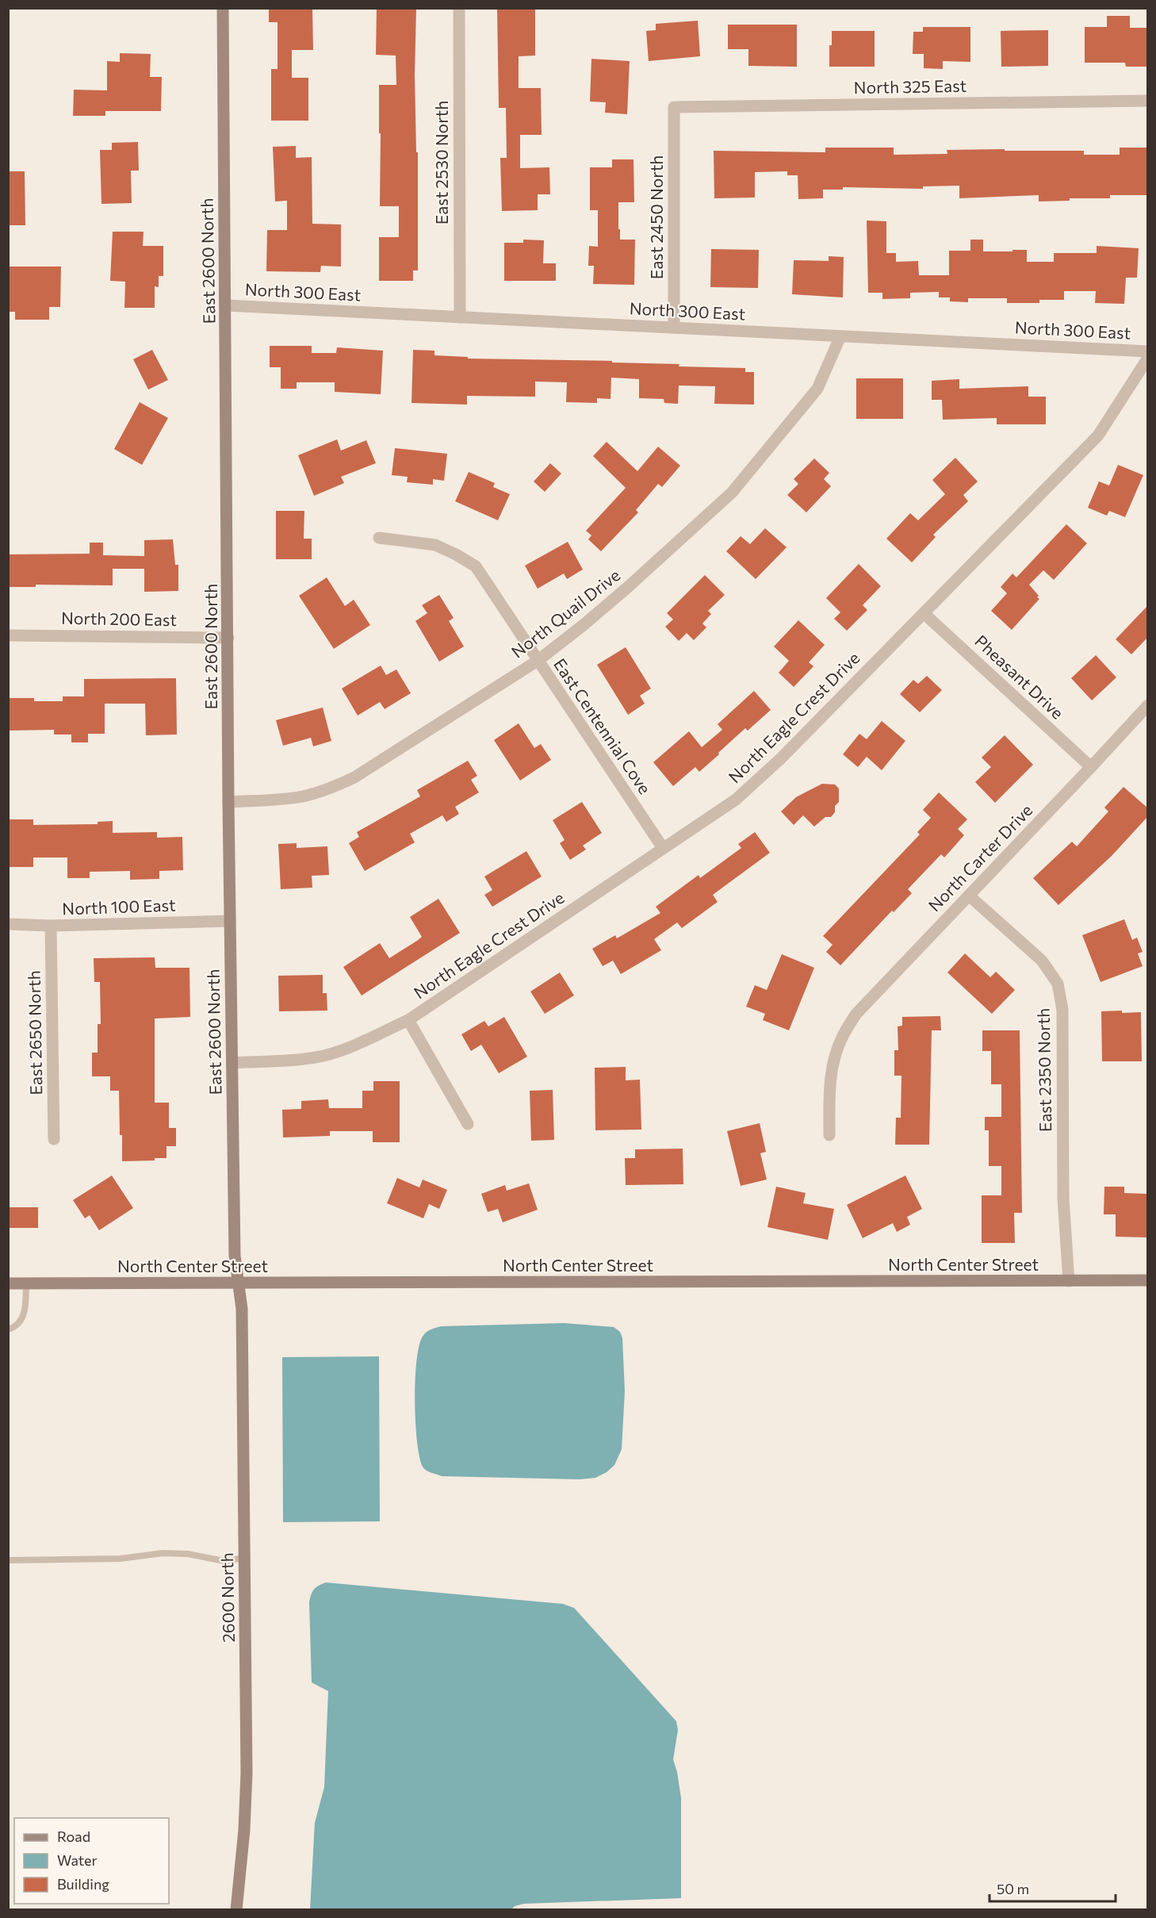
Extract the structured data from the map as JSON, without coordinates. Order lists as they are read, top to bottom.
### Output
{
  "streets": {
    "street": [
      "North 325 East",
      "East 2530 North",
      "East 2450 North",
      "East 2600 North",
      "North 300 East",
      "North Quail Drive",
      "North 200 East",
      "Pheasant Drive",
      "North Eagle Crest Drive",
      "East Centennial Cove",
      "North Carter Drive",
      "North 100 East",
      "East 2650 North",
      "East 2350 North",
      "North Center Street",
      "2600 North"
    ]
  },
  "crossings": [
    ["North 325 East", "East 2450 North"],
    ["East 2530 North", "North 300 East"],
    ["East 2450 North", "North 300 East"],
    ["East 2600 North", "North 300 East"],
    ["East 2600 North", "North Quail Drive"],
    ["East 2600 North", "North 200 East"],
    ["East 2600 North", "North Eagle Crest Drive"],
    ["East 2600 North", "North 100 East"],
    ["East 2600 North", "North Center Street"],
    ["East 2600 North", "2600 North"],
    ["North 300 East", "North Quail Drive"],
    ["North Quail Drive", "East Centennial Cove"],
    ["Pheasant Drive", "North Eagle Crest Drive"],
    ["Pheasant Drive", "North Carter Drive"],
    ["North Eagle Crest Drive", "East Centennial Cove"],
    ["North Carter Drive", "East 2350 North"],
    ["North 100 East", "East 2650 North"],
    ["East 2350 North", "North Center Street"],
    ["North Center Street", "2600 North"]
  ],
  "legend": ["Road", "Water", "Building"],
  "scale_bar": "50 m"
}
